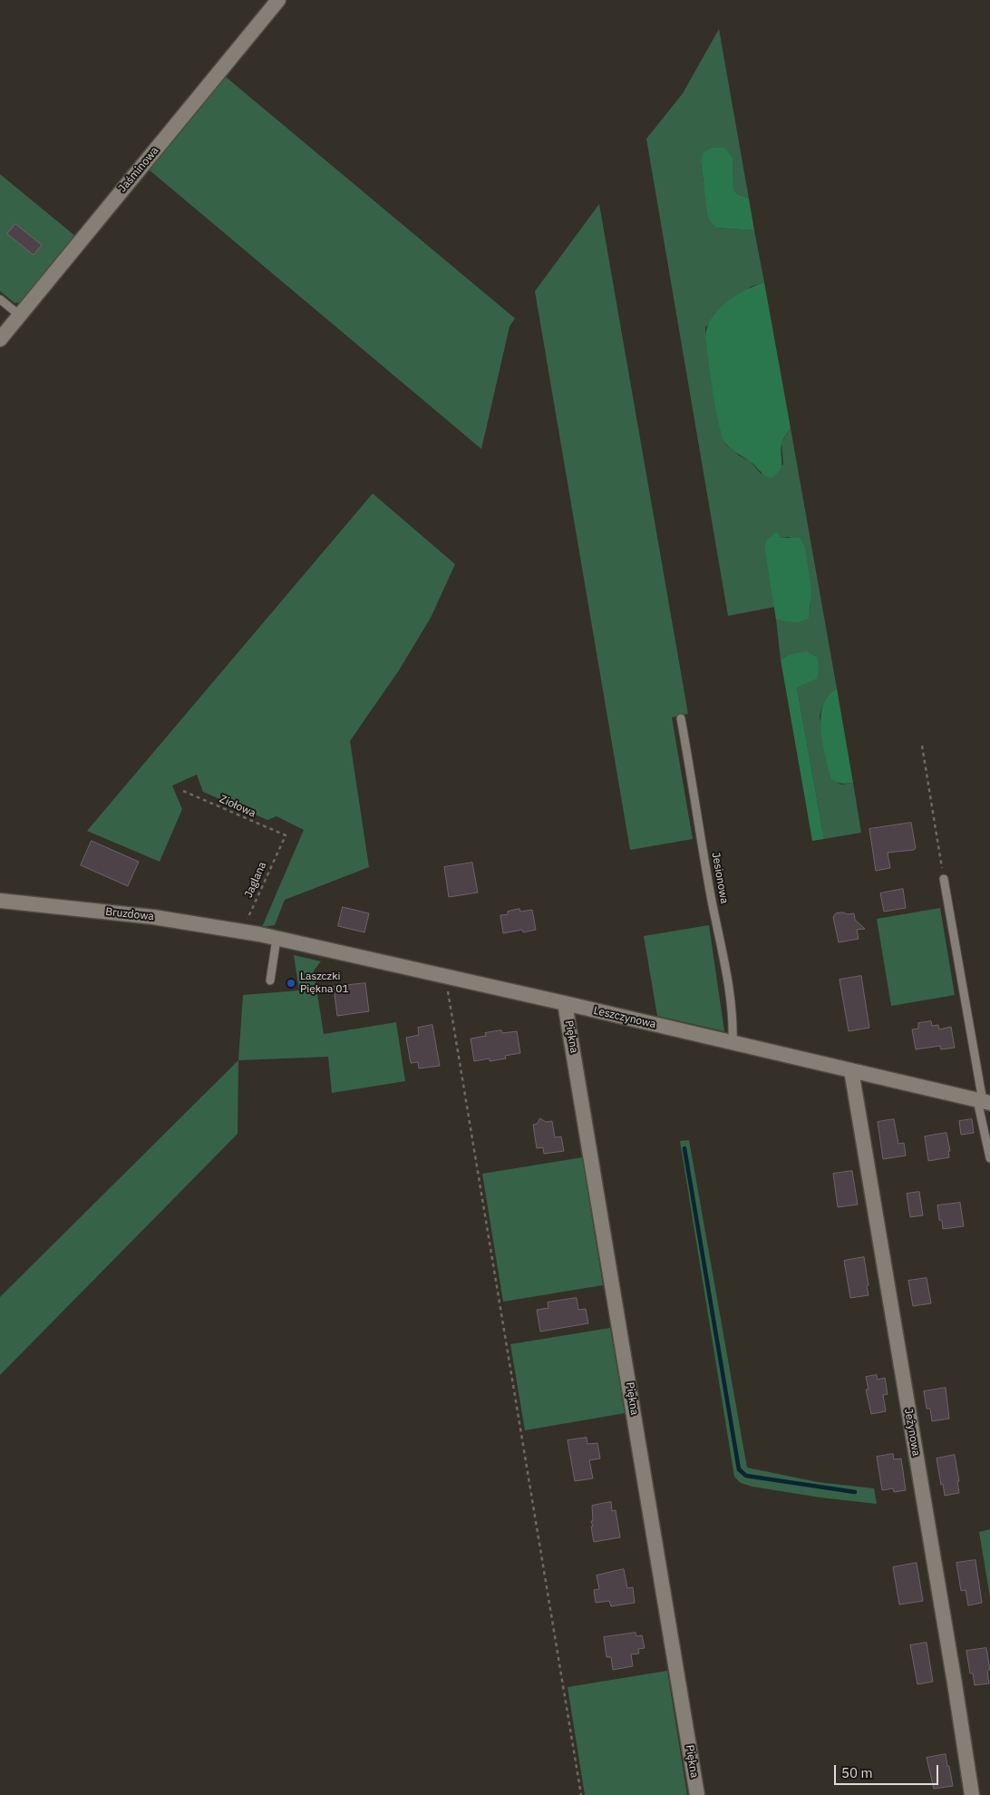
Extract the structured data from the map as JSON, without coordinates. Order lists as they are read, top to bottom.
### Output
{
  "streets": {
    "street": [
      "Jaśminowa",
      "Bruzdowa",
      "Leszczynowa",
      "Piękna",
      "Jeżynowa"
    ],
    "lane": ["Jesionowa"],
    "path": ["Ziołowa", "Jaglana"]
  },
  "crossings": [
    ["Ziołowa", "Jaglana"],
    ["Jesionowa", "Leszczynowa"],
    ["Jaglana", "Bruzdowa"],
    ["Bruzdowa", "Leszczynowa"],
    ["Leszczynowa", "Piękna"],
    ["Leszczynowa", "Jeżynowa"]
  ],
  "places": ["Laszczki Piękna 01"],
  "scale_bar": "50 m"
}
